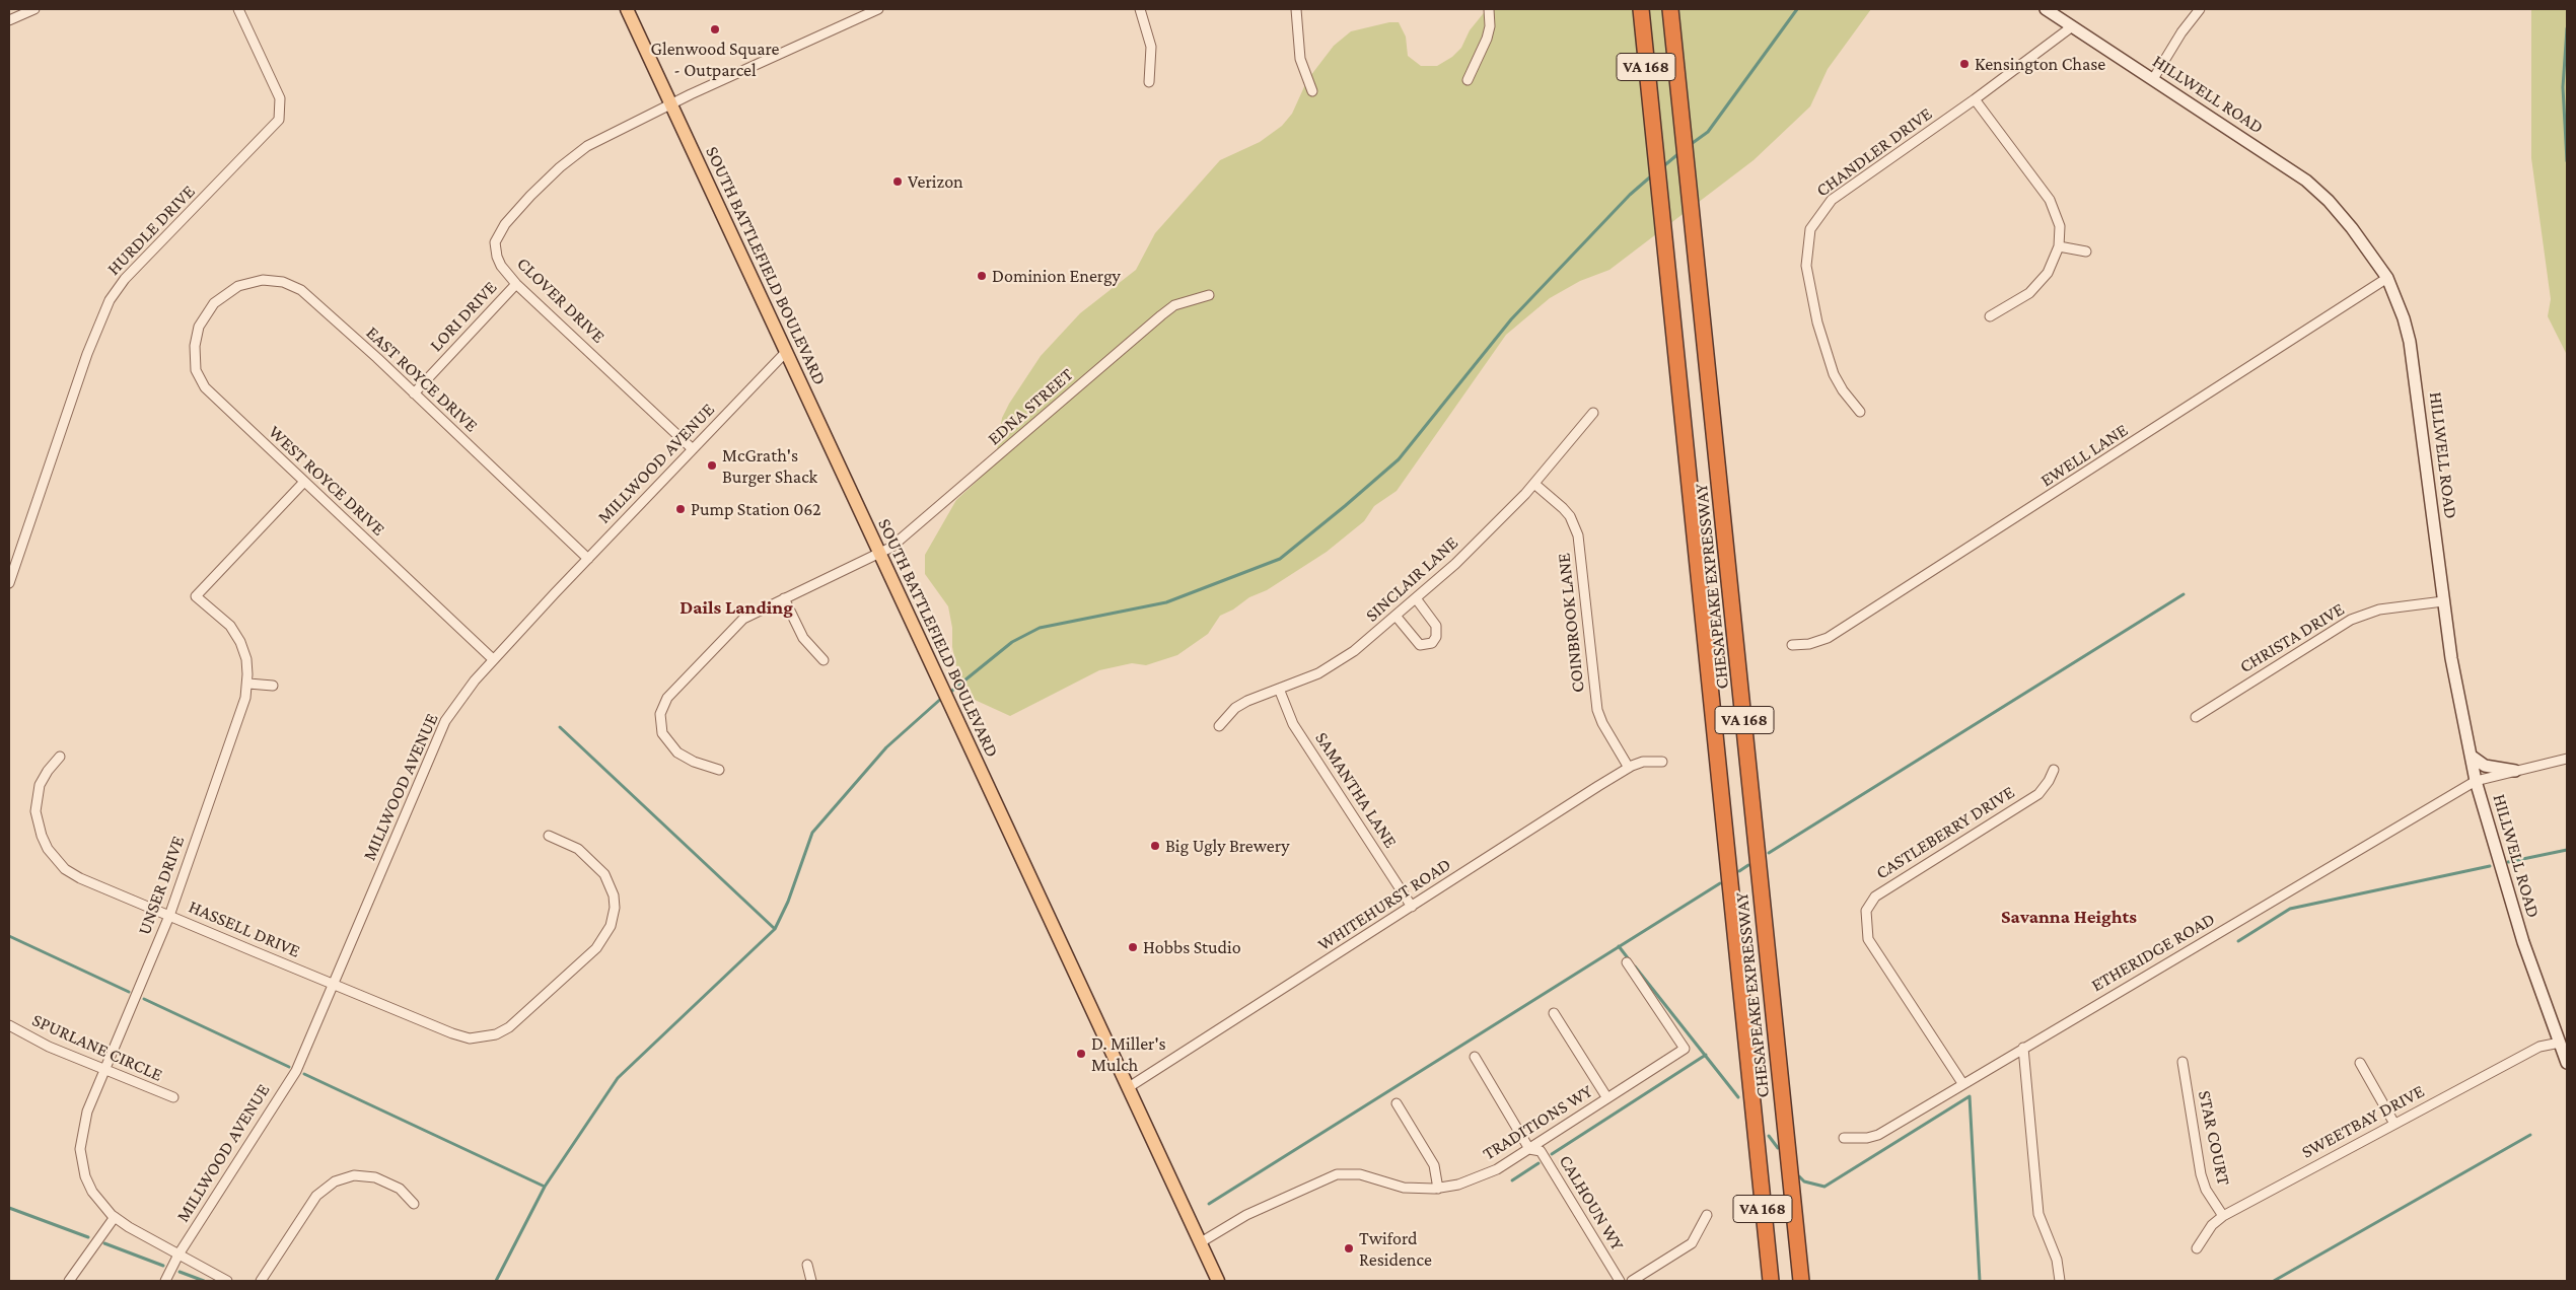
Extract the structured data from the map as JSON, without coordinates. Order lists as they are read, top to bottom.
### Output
{
  "streets": {
    "highway": ["VA 168", "CHESAPEAKE EXPRESSWAY"],
    "main road": ["SOUTH BATTLEFIELD BOULEVARD"],
    "street": [
      "HILLWELL ROAD",
      "CHANDLER DRIVE",
      "HURDLE DRIVE",
      "CLOVER DRIVE",
      "LORI DRIVE",
      "EAST ROYCE DRIVE",
      "EDNA STREET",
      "EWELL LANE",
      "MILLWOOD AVENUE",
      "WEST ROYCE DRIVE",
      "SINCLAIR LANE",
      "COINBROOK LANE",
      "CHRISTA DRIVE",
      "SAMANTHA LANE",
      "CASTLEBERRY DRIVE",
      "UNSER DRIVE",
      "WHITEHURST ROAD",
      "HASSELL DRIVE",
      "ETHERIDGE ROAD",
      "SPURLANE CIRCLE",
      "SWEETBAY DRIVE",
      "TRADITIONS WY",
      "STAR COURT",
      "CALHOUN WY"
    ]
  },
  "crossings": [
    ["HILLWELL ROAD", "CHANDLER DRIVE"],
    ["HILLWELL ROAD", "EWELL LANE"],
    ["HILLWELL ROAD", "CHRISTA DRIVE"],
    ["HILLWELL ROAD", "ETHERIDGE ROAD"],
    ["HILLWELL ROAD", "SWEETBAY DRIVE"],
    ["SOUTH BATTLEFIELD BOULEVARD", "CLOVER DRIVE"],
    ["SOUTH BATTLEFIELD BOULEVARD", "EDNA STREET"],
    ["SOUTH BATTLEFIELD BOULEVARD", "MILLWOOD AVENUE"],
    ["SOUTH BATTLEFIELD BOULEVARD", "WHITEHURST ROAD"],
    ["SOUTH BATTLEFIELD BOULEVARD", "TRADITIONS WY"],
    ["CLOVER DRIVE", "LORI DRIVE"],
    ["CLOVER DRIVE", "MILLWOOD AVENUE"],
    ["LORI DRIVE", "EAST ROYCE DRIVE"],
    ["EAST ROYCE DRIVE", "MILLWOOD AVENUE"],
    ["EAST ROYCE DRIVE", "WEST ROYCE DRIVE"],
    ["MILLWOOD AVENUE", "WEST ROYCE DRIVE"],
    ["MILLWOOD AVENUE", "UNSER DRIVE"],
    ["MILLWOOD AVENUE", "HASSELL DRIVE"],
    ["WEST ROYCE DRIVE", "UNSER DRIVE"],
    ["SINCLAIR LANE", "COINBROOK LANE"],
    ["SINCLAIR LANE", "SAMANTHA LANE"],
    ["COINBROOK LANE", "WHITEHURST ROAD"],
    ["SAMANTHA LANE", "WHITEHURST ROAD"],
    ["CASTLEBERRY DRIVE", "ETHERIDGE ROAD"],
    ["UNSER DRIVE", "HASSELL DRIVE"],
    ["UNSER DRIVE", "SPURLANE CIRCLE"],
    ["SWEETBAY DRIVE", "STAR COURT"],
    ["TRADITIONS WY", "CALHOUN WY"]
  ],
  "districts": ["Dails Landing", "Savanna Heights"],
  "places": [
    "Glenwood Square - Outparcel",
    "Kensington Chase",
    "Verizon",
    "Dominion Energy",
    "McGrath's Burger Shack",
    "Pump Station 062",
    "Big Ugly Brewery",
    "Hobbs Studio",
    "D. Miller's Mulch",
    "Twiford Residence"
  ]
}
